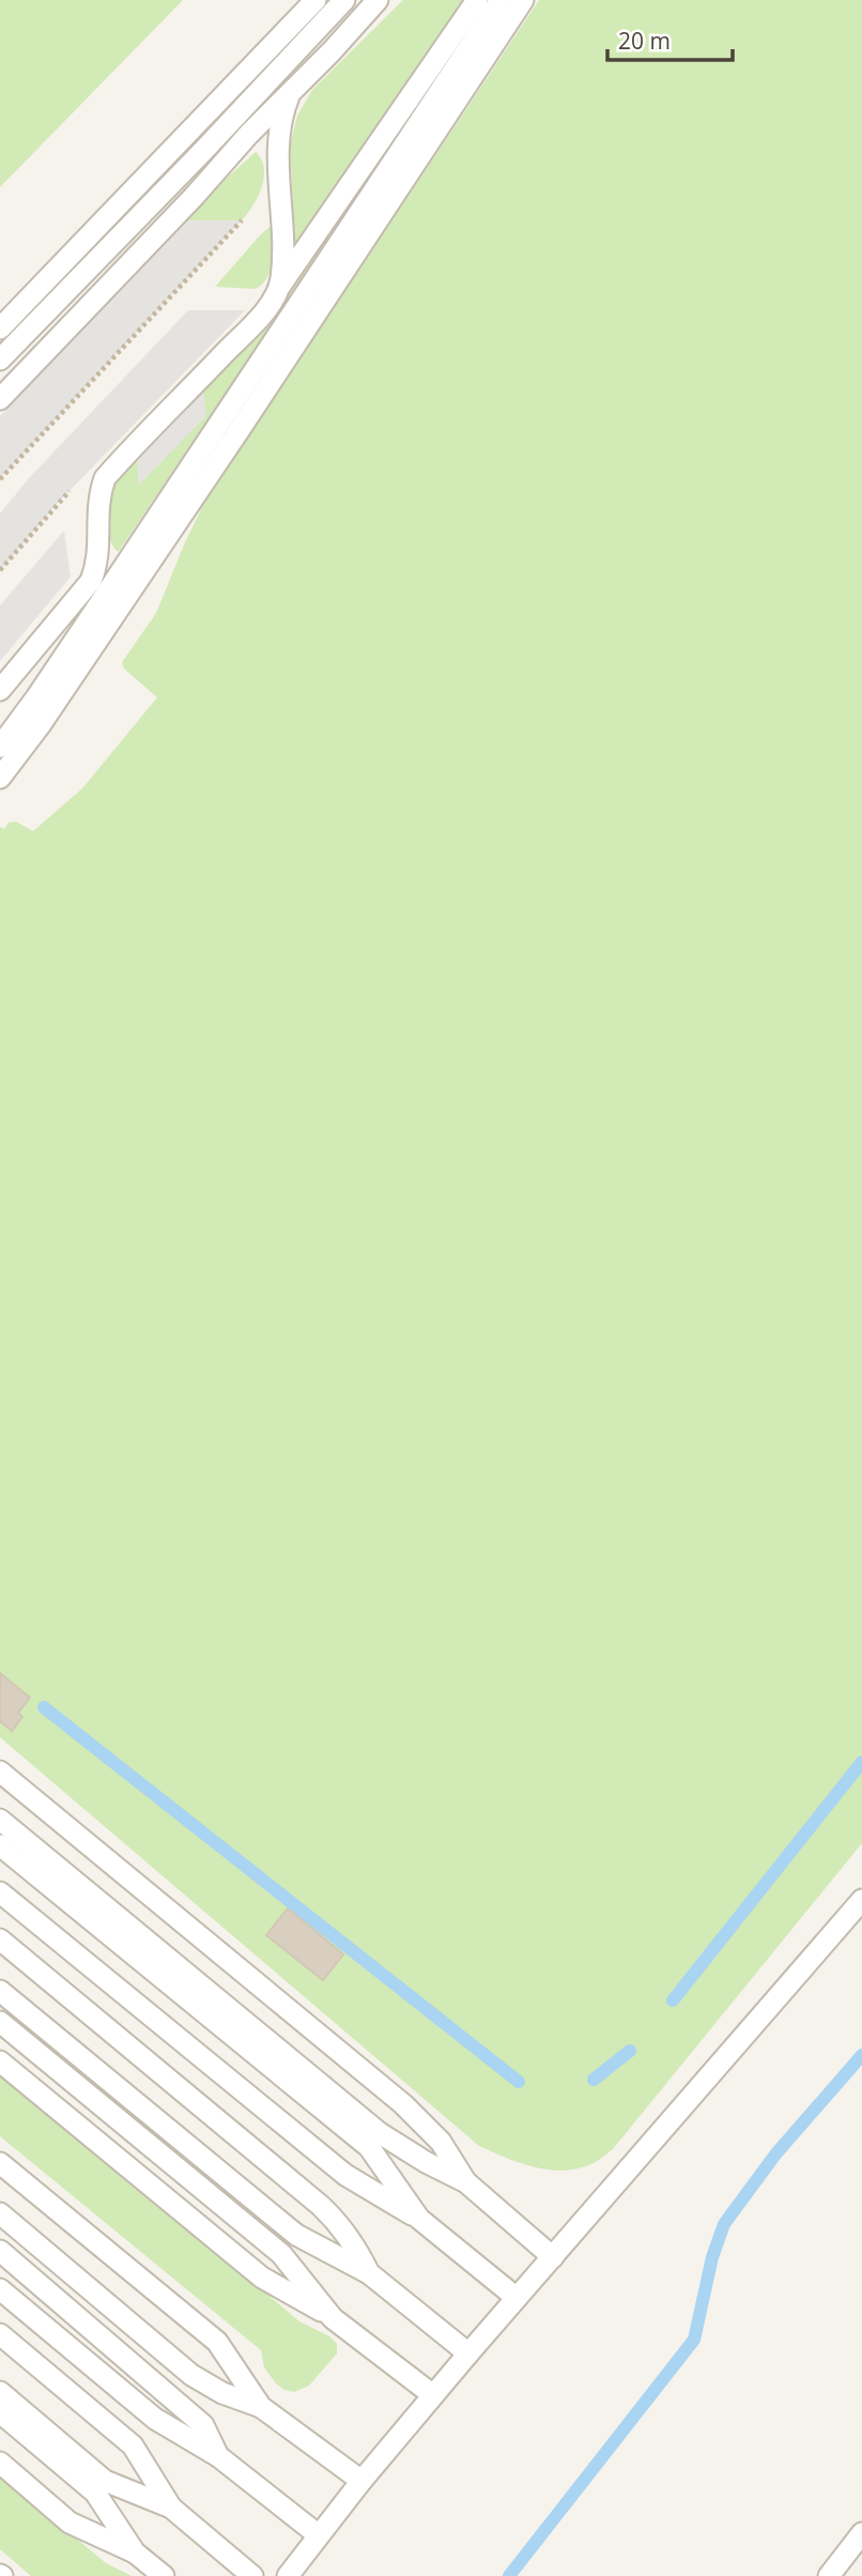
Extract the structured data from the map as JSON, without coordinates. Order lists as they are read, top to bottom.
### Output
{
  "scale_bar": "20 m"
}
